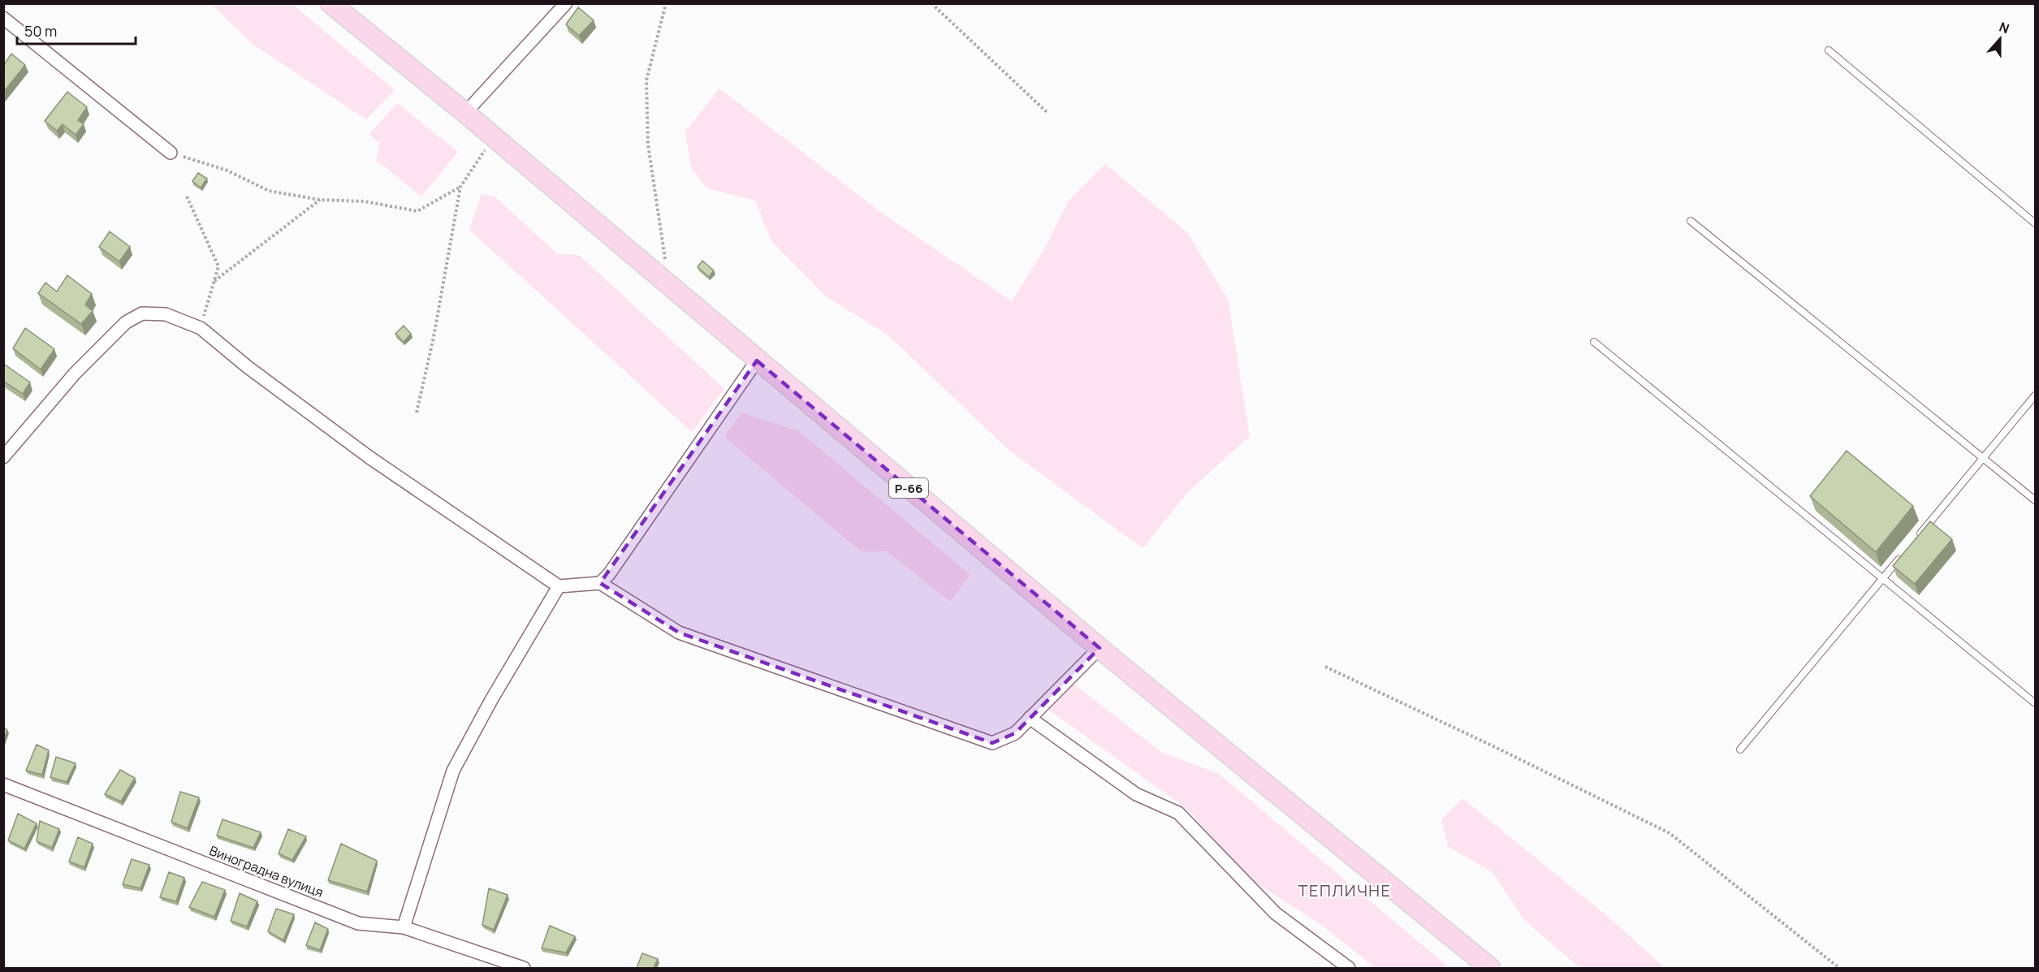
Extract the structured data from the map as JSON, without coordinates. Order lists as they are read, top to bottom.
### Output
{
  "streets": {
    "main road": ["Р-66"],
    "street": ["Виноградна вулиця"]
  },
  "districts": ["ТЕПЛИЧНЕ"],
  "scale_bar": "50 m",
  "north": "top"
}
